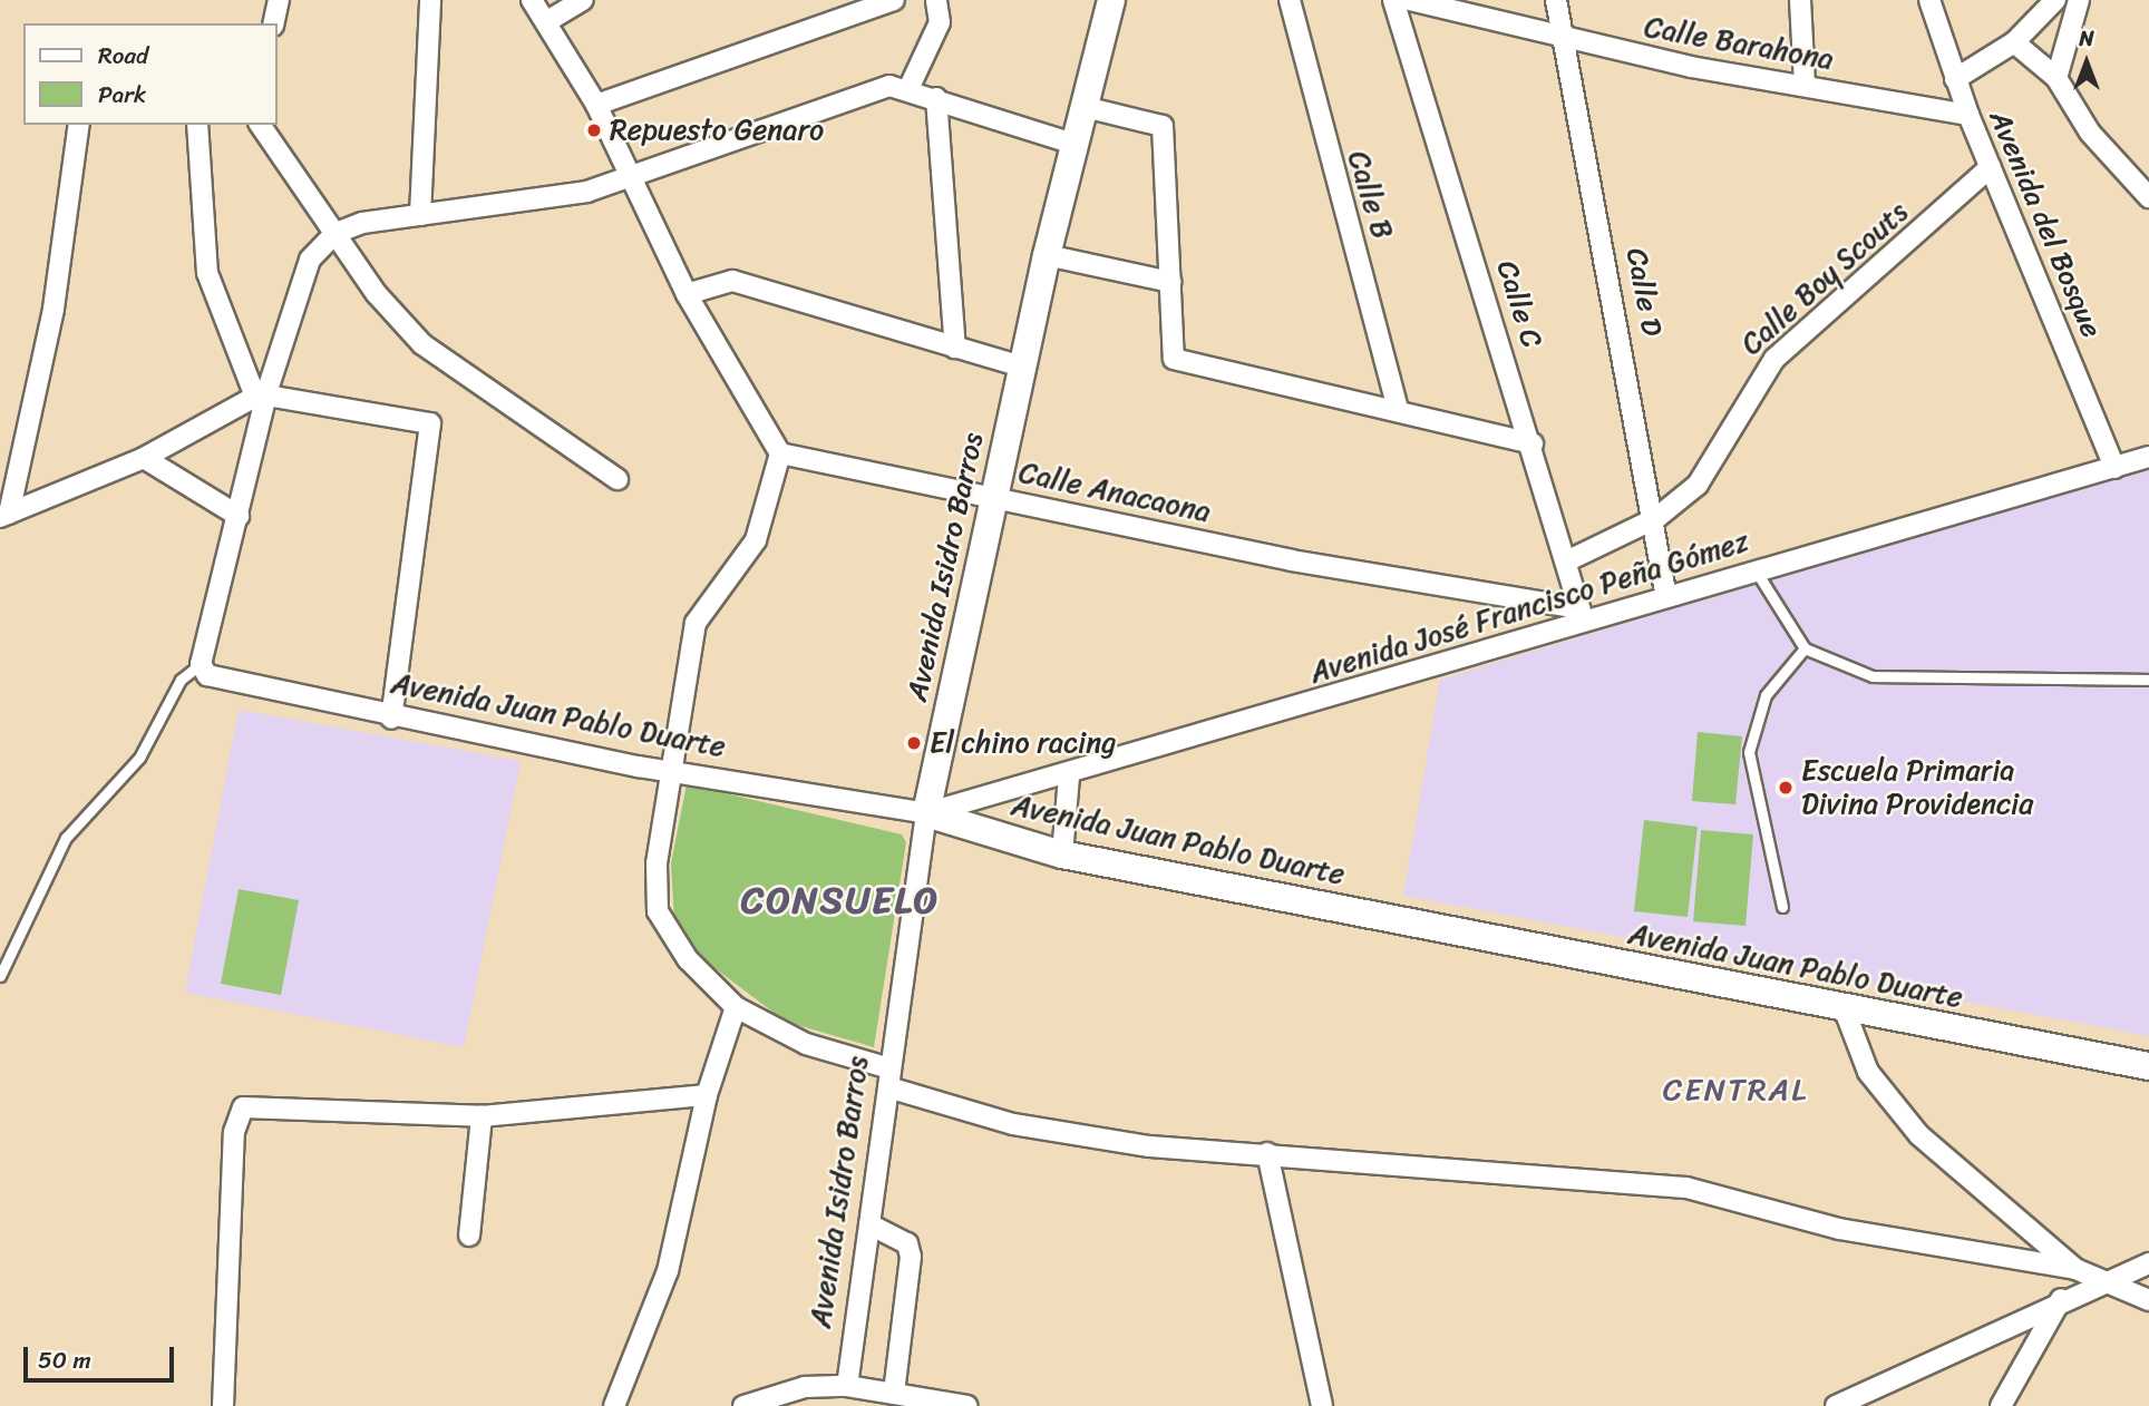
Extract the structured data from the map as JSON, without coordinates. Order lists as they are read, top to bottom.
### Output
{
  "streets": {
    "street": [
      "Calle Barahona",
      "Calle B",
      "Avenida del Bosque",
      "Calle Boy Scouts",
      "Calle D",
      "Calle C",
      "Calle Anacaona",
      "Avenida Isidro Barros",
      "Avenida José Francisco Peña Gómez",
      "Avenida Juan Pablo Duarte"
    ]
  },
  "crossings": [
    ["Calle Barahona", "Avenida del Bosque"],
    ["Calle Barahona", "Calle D"],
    ["Avenida del Bosque", "Calle Boy Scouts"],
    ["Avenida del Bosque", "Avenida José Francisco Peña Gómez"],
    ["Calle Boy Scouts", "Calle D"],
    ["Calle Boy Scouts", "Calle C"],
    ["Calle D", "Avenida José Francisco Peña Gómez"],
    ["Calle C", "Calle Anacaona"],
    ["Calle C", "Avenida José Francisco Peña Gómez"],
    ["Calle Anacaona", "Avenida Isidro Barros"],
    ["Calle Anacaona", "Avenida José Francisco Peña Gómez"],
    ["Avenida Isidro Barros", "Avenida José Francisco Peña Gómez"],
    ["Avenida Isidro Barros", "Avenida Juan Pablo Duarte"],
    ["Avenida José Francisco Peña Gómez", "Avenida Juan Pablo Duarte"]
  ],
  "districts": ["CONSUELO", "CENTRAL"],
  "places": ["Repuesto Genaro", "El chino racing", "Escuela Primaria Divina Providencia"],
  "legend": ["Road", "Park"],
  "scale_bar": "50 m",
  "north": "top"
}
